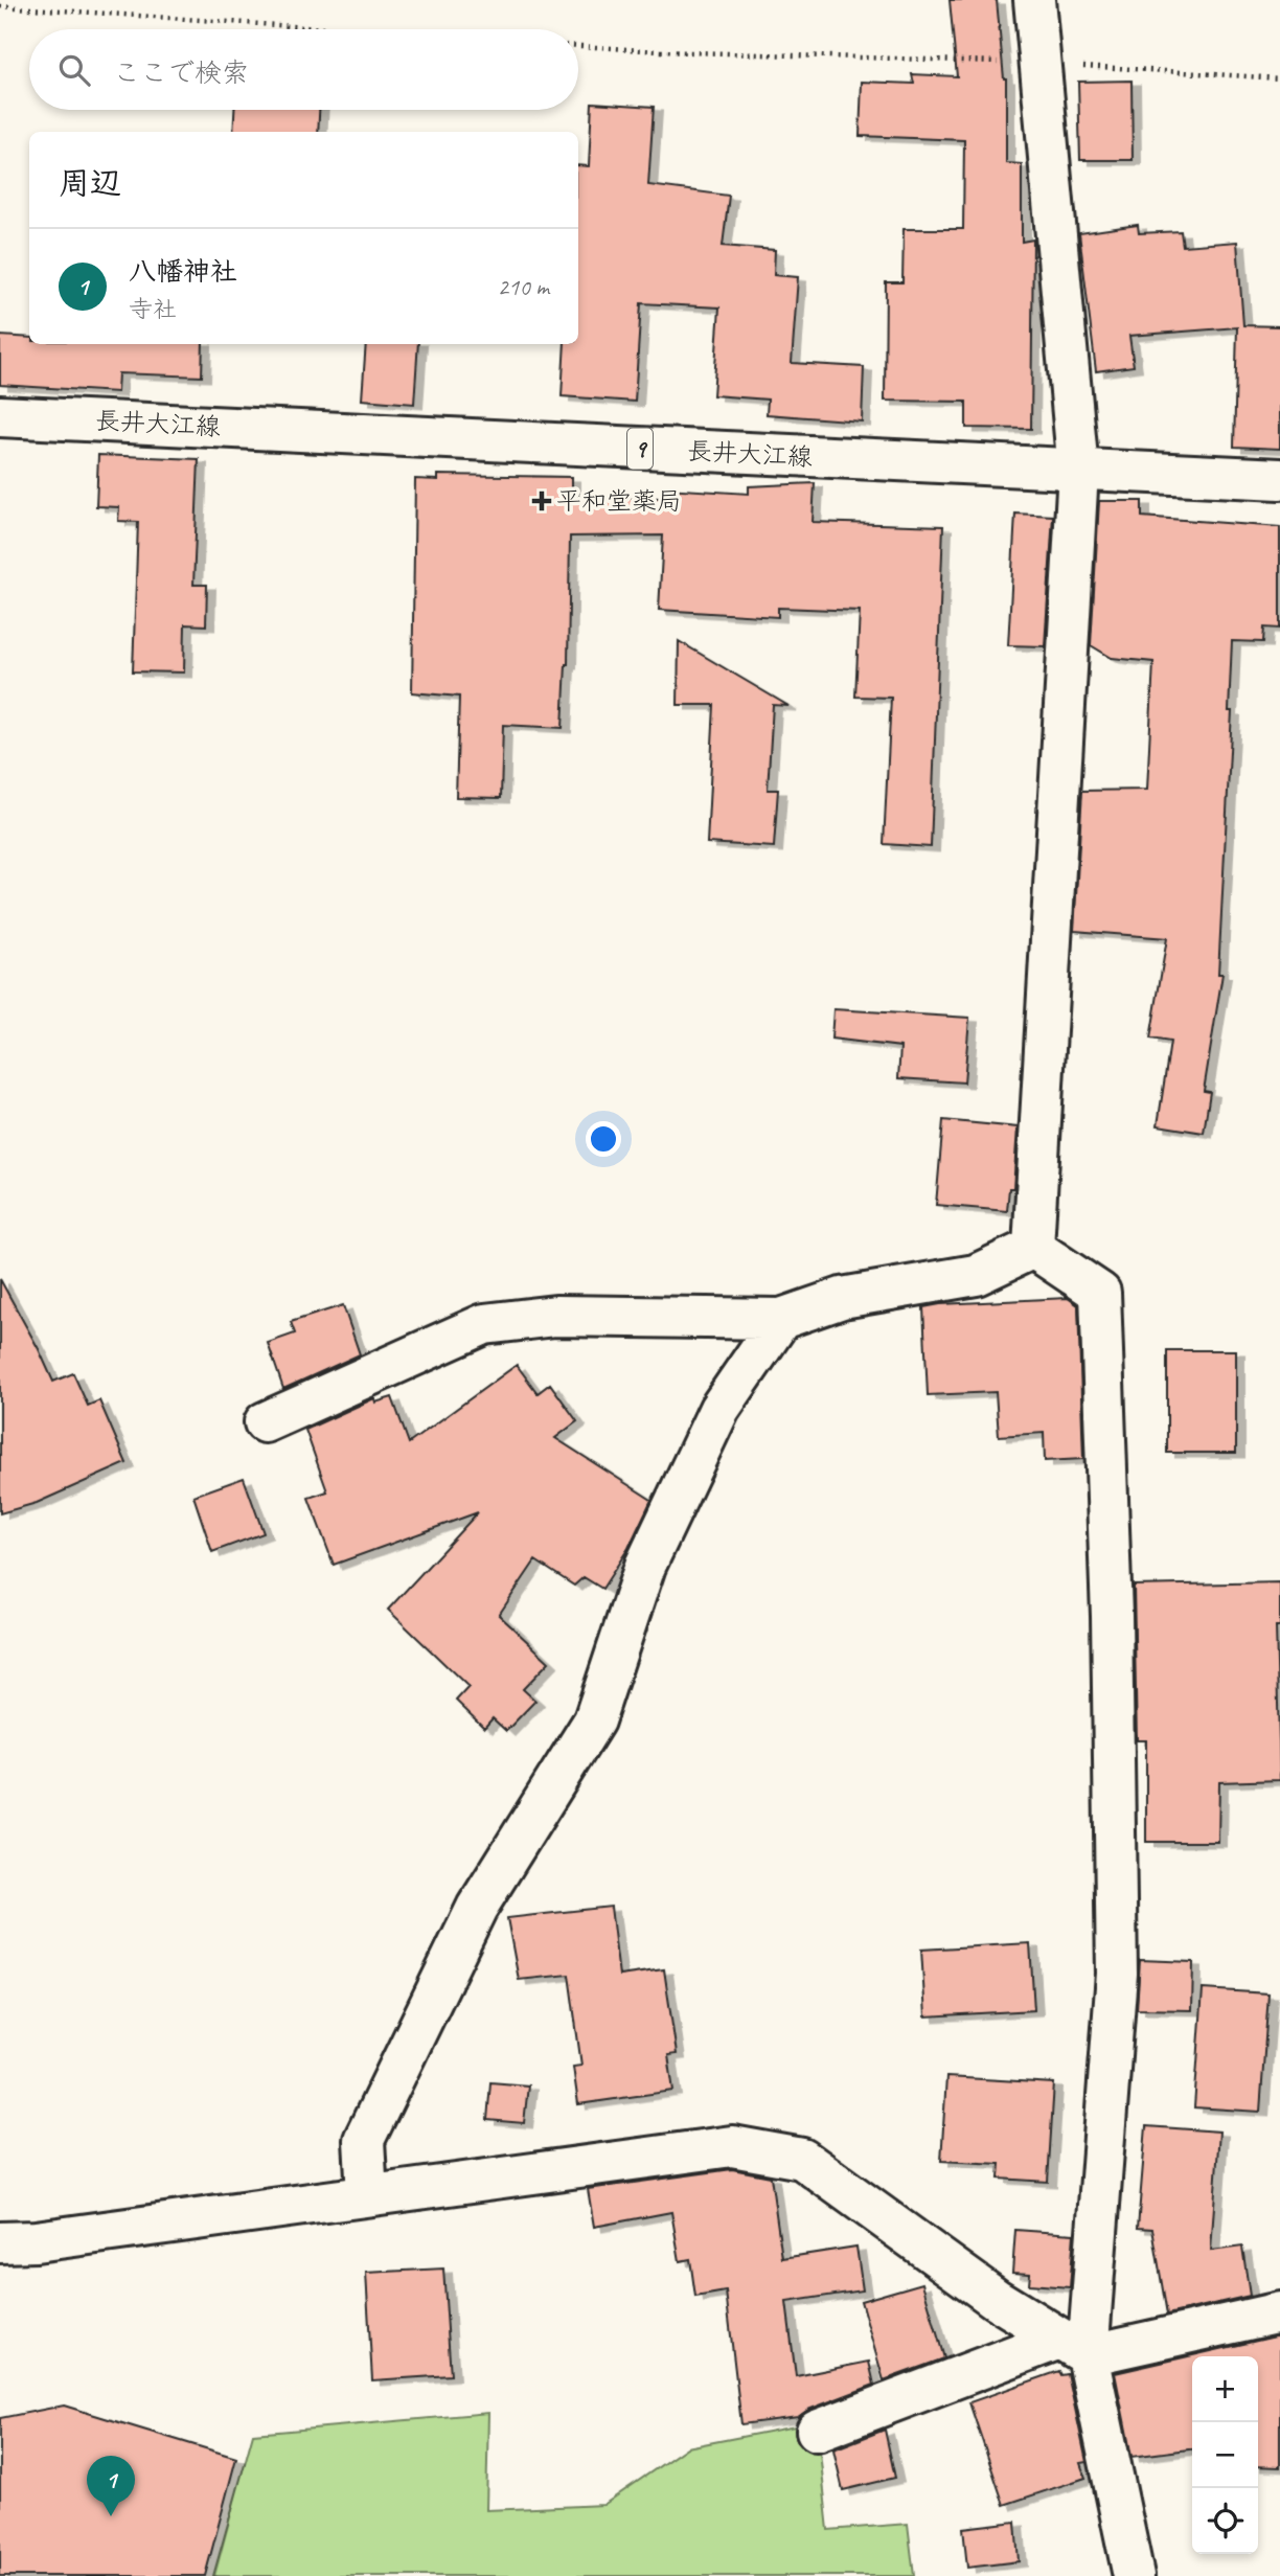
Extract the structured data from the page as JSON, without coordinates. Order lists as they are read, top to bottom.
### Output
{
  "streets": {
    "main road": ["長井大江線", "9"]
  },
  "places": {
    "health": ["平和堂薬局"]
  },
  "page": {
    "search": "ここで検索",
    "heading": "周辺",
    "list": [
      {
        "mark": "1",
        "name": "八幡神社",
        "note": "寺社",
        "value": "210 m"
      }
    ],
    "map_buttons": ["+", "−"],
    "pins": "1"
  }
}
